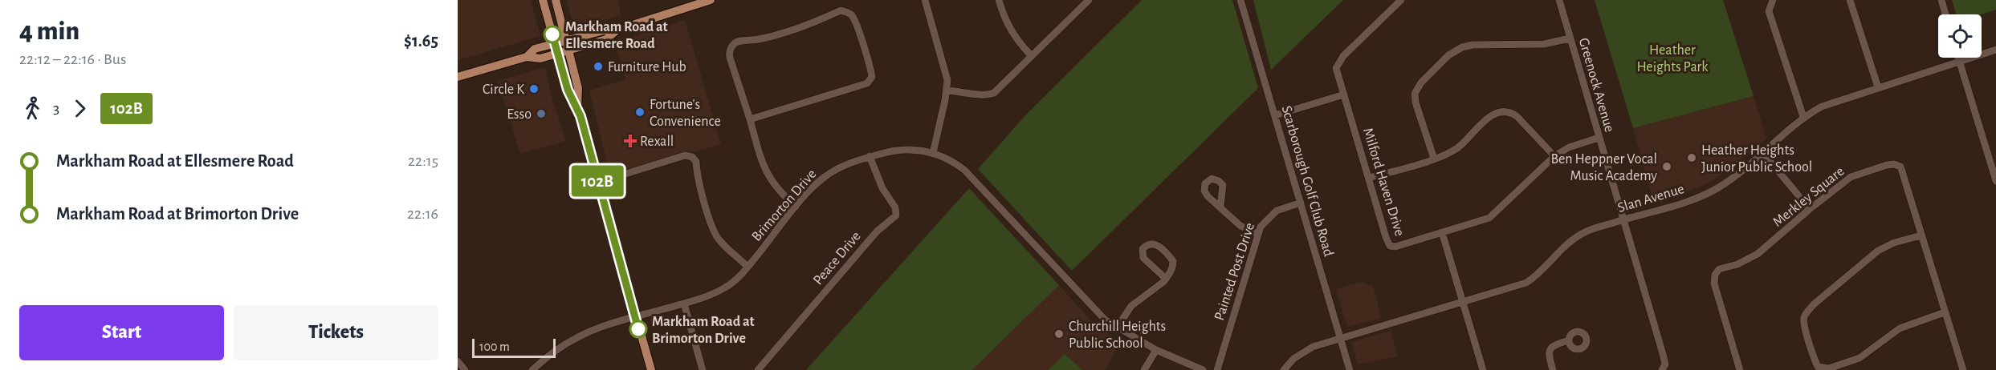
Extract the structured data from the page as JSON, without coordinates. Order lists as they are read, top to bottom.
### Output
{
  "streets": {
    "street": [
      "Greenock Avenue",
      "Scarborough Golf Club Road",
      "Milford Haven Drive",
      "Merkley Square",
      "Slan Avenue",
      "Brimorton Drive",
      "Peace Drive",
      "Painted Post Drive"
    ]
  },
  "crossings": [
    ["Greenock Avenue", "Milford Haven Drive"],
    ["Greenock Avenue", "Slan Avenue"],
    ["Scarborough Golf Club Road", "Slan Avenue"],
    ["Scarborough Golf Club Road", "Painted Post Drive"],
    ["Brimorton Drive", "Peace Drive"]
  ],
  "parks": ["Heather Heights Park"],
  "places": {
    "other": [
      "Markham Road at Ellesmere Road",
      "Furniture Hub",
      "Circle K",
      "Fortune's Convenience",
      "Esso",
      "Heather Heights Junior Public School",
      "Ben Heppner Vocal Music Academy",
      "Markham Road at Brimorton Drive",
      "Churchill Heights Public School"
    ],
    "health": ["Rexall"]
  },
  "lines": ["bus line 102B"],
  "scale_bar": "100 m",
  "page": {
    "heading": ["4 min", "22:12 – 22:16 · Bus", "$1.65"],
    "on_map": "102B",
    "legs": ["3", "102B"],
    "list": [
      {
        "name": "Markham Road at Ellesmere Road",
        "value": "22:15"
      },
      {
        "name": "Markham Road at Brimorton Drive",
        "value": "22:16"
      }
    ],
    "buttons": ["Start", "Tickets"],
    "scale": "100 m"
  }
}
